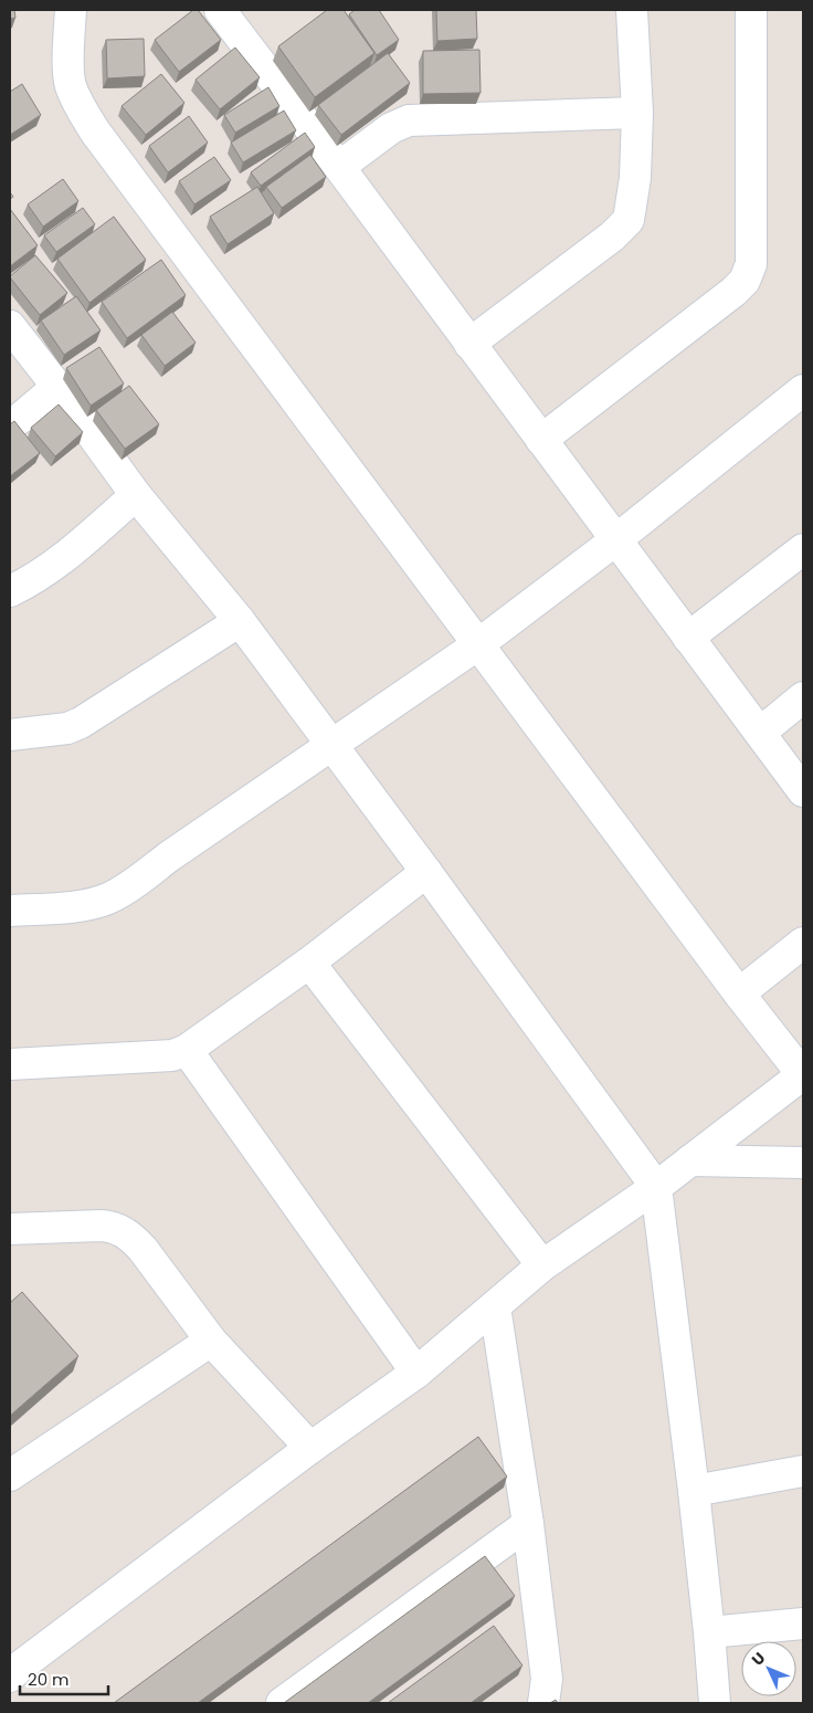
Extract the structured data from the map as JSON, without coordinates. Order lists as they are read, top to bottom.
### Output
{
  "scale_bar": "20 m",
  "north": "top left"
}
